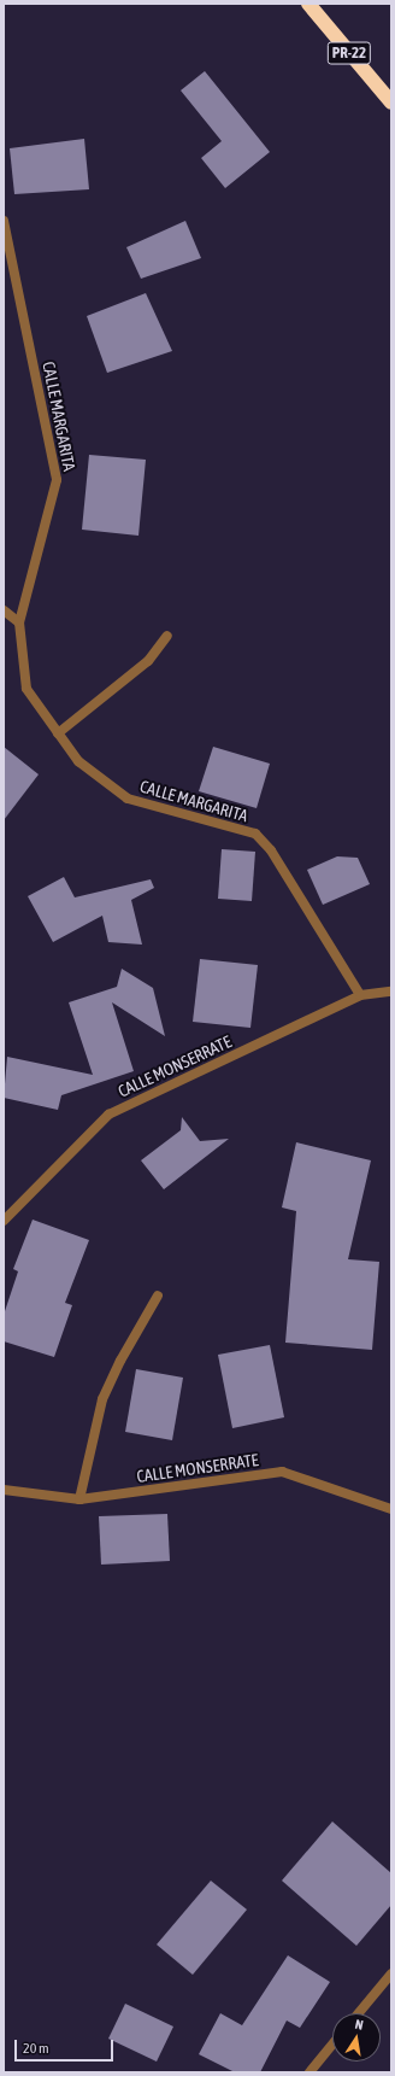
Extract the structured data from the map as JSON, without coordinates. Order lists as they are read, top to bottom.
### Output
{
  "streets": {
    "highway": ["PR-22"],
    "street": ["CALLE MARGARITA", "CALLE MONSERRATE"]
  },
  "crossings": [
    ["CALLE MARGARITA", "CALLE MONSERRATE"]
  ],
  "scale_bar": "20 m",
  "north": "top"
}
